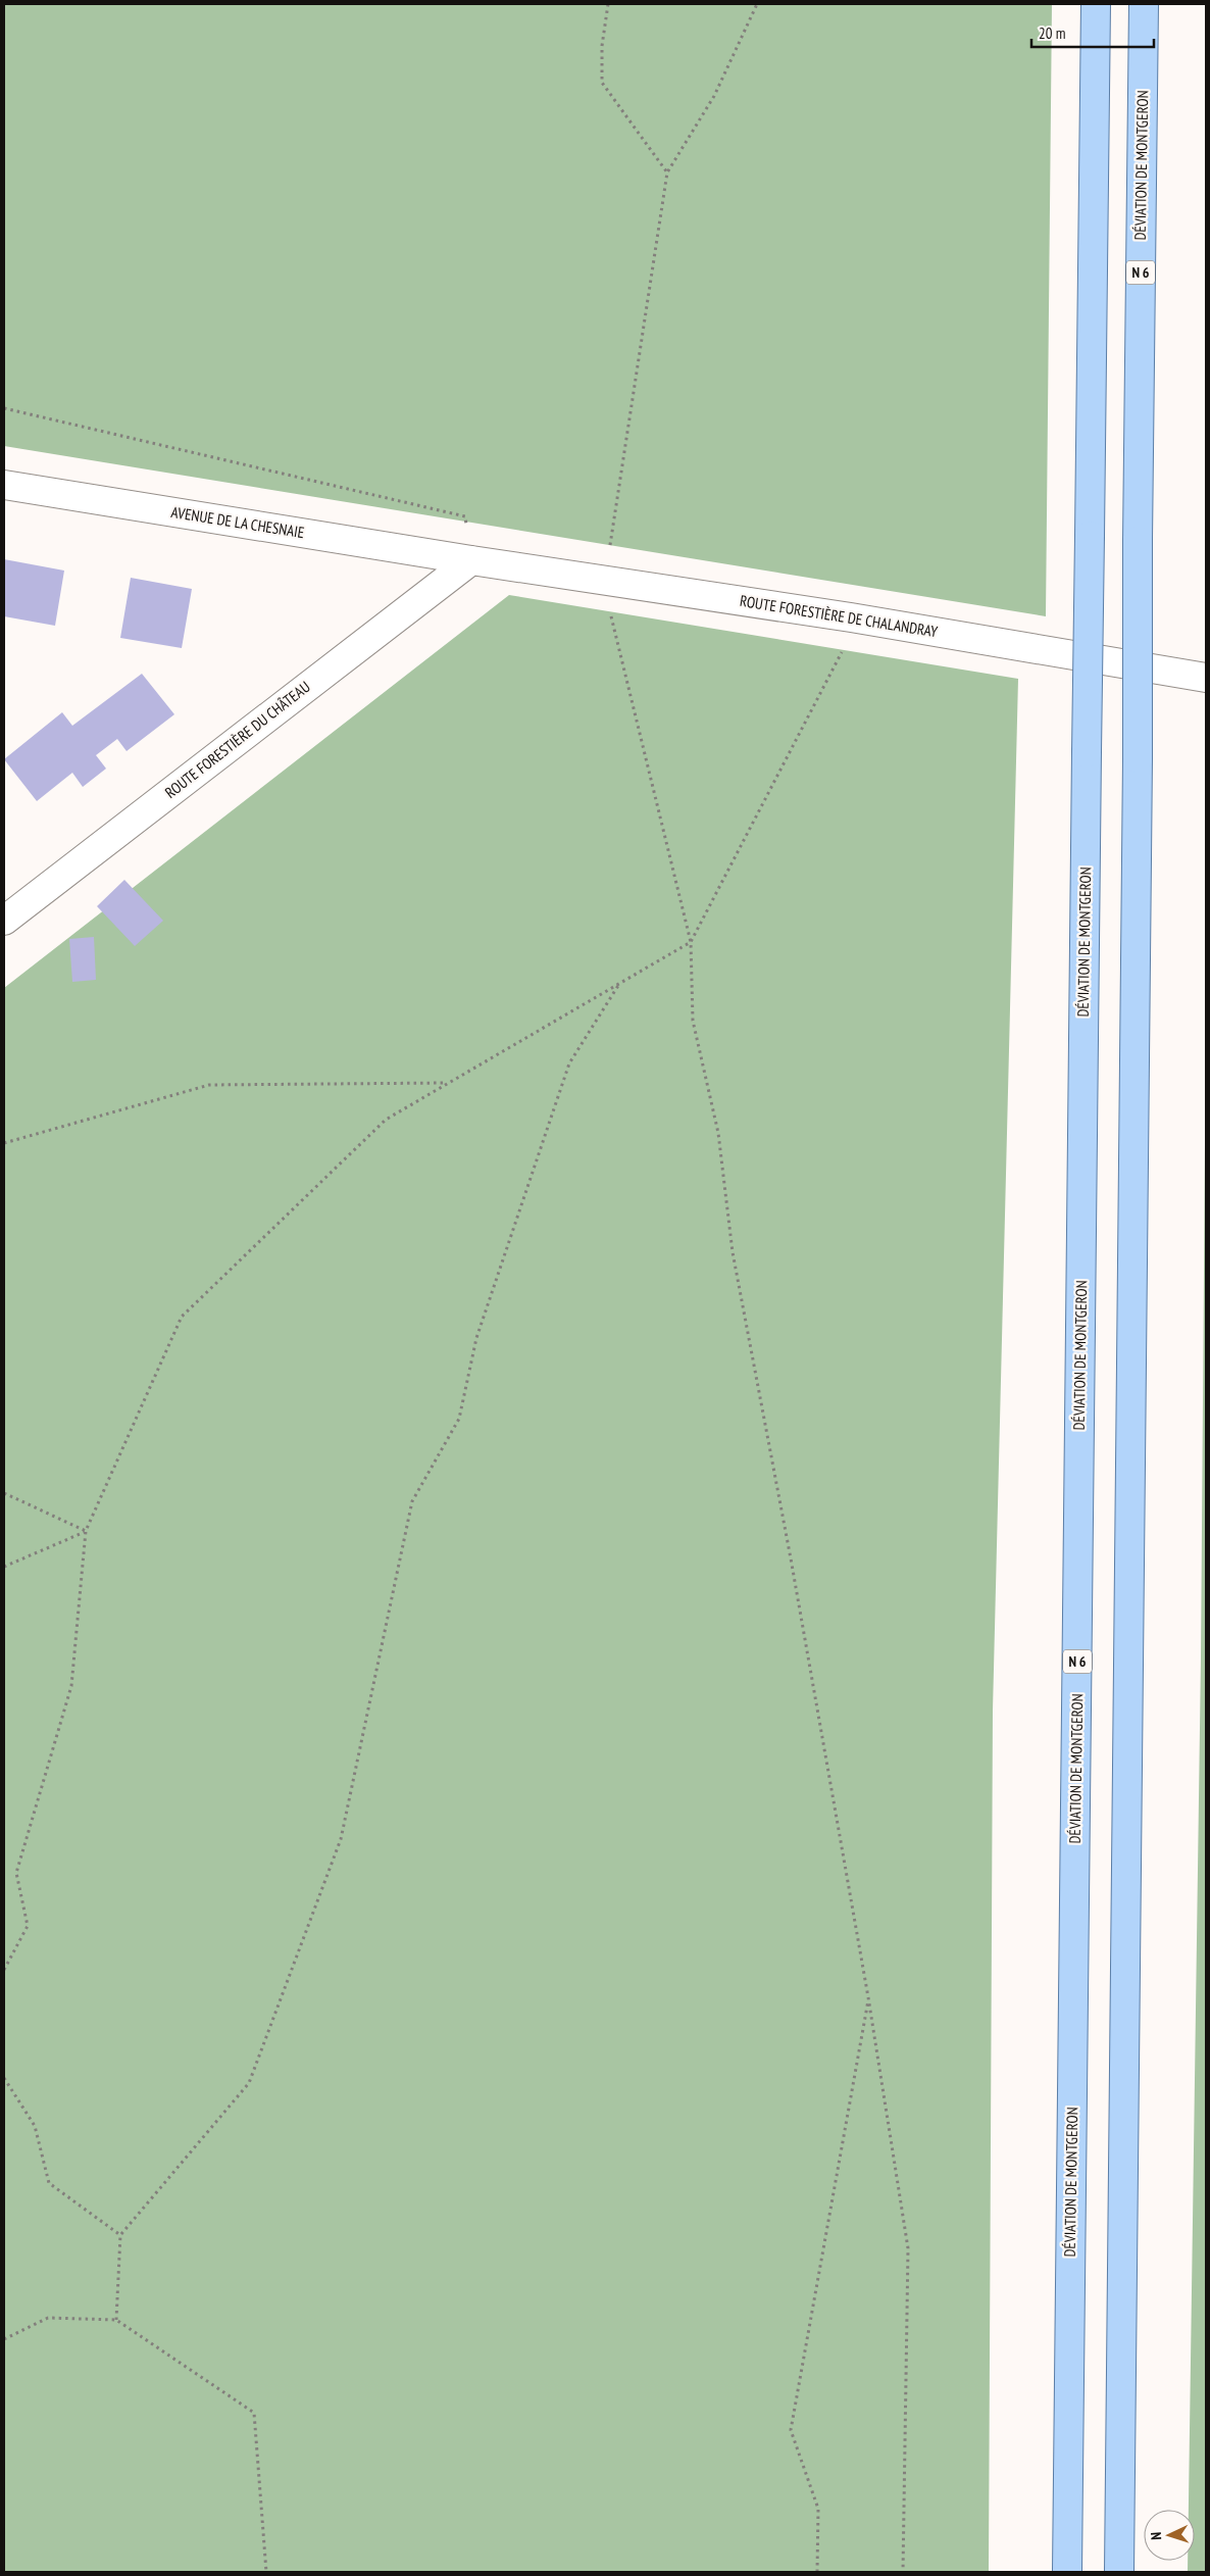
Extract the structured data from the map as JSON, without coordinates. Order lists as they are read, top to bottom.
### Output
{
  "streets": {
    "main road": ["DÉVIATION DE MONTGERON", "N 6"],
    "street": ["AVENUE DE LA CHESNAIE", "ROUTE FORESTIÈRE DE CHALANDRAY", "ROUTE FORESTIÈRE DU CHÂTEAU"]
  },
  "crossings": [
    ["AVENUE DE LA CHESNAIE", "ROUTE FORESTIÈRE DE CHALANDRAY"],
    ["AVENUE DE LA CHESNAIE", "ROUTE FORESTIÈRE DU CHÂTEAU"],
    ["ROUTE FORESTIÈRE DE CHALANDRAY", "ROUTE FORESTIÈRE DU CHÂTEAU"]
  ],
  "scale_bar": "20 m",
  "north": "left"
}
